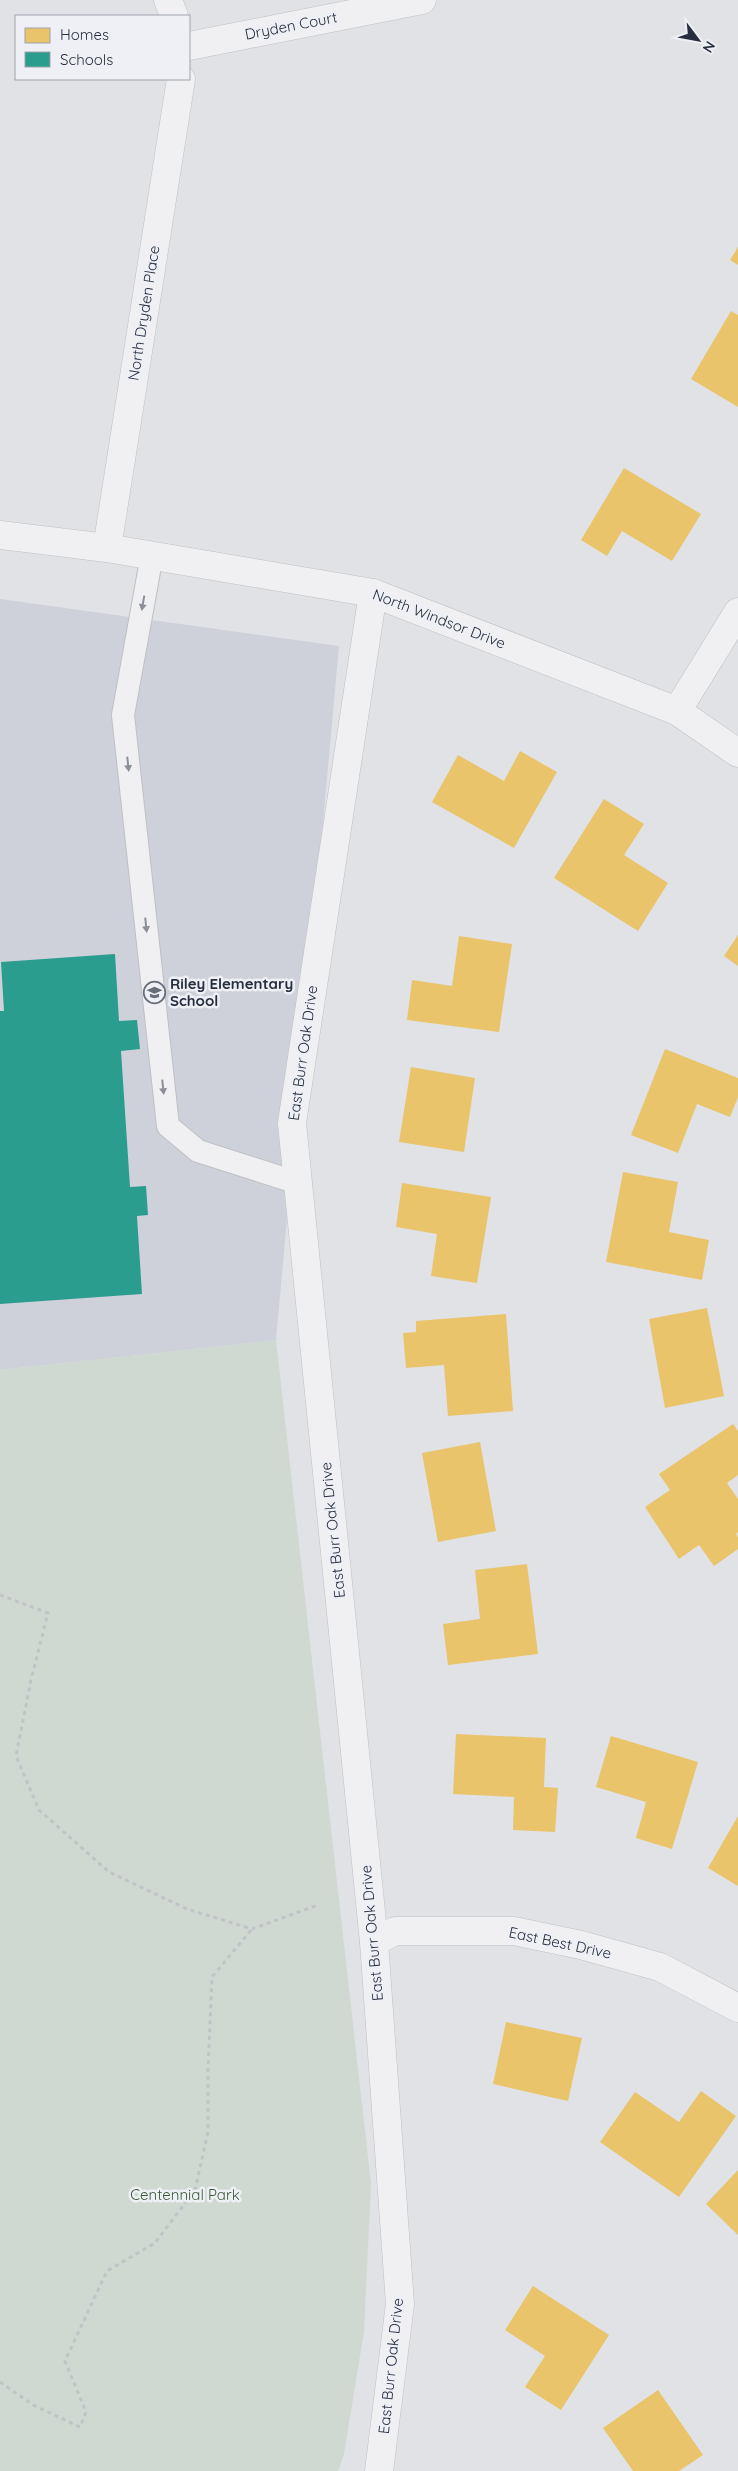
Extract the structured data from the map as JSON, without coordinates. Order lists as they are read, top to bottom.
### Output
{
  "streets": {
    "street": [
      "Dryden Court",
      "North Dryden Place",
      "North Windsor Drive",
      "East Burr Oak Drive",
      "East Best Drive"
    ]
  },
  "crossings": [
    ["North Dryden Place", "North Windsor Drive"],
    ["North Windsor Drive", "East Burr Oak Drive"],
    ["East Burr Oak Drive", "East Best Drive"]
  ],
  "parks": ["Centennial Park"],
  "places": {
    "school or university": ["Riley Elementary School"]
  },
  "legend": ["Homes", "Schools"],
  "north": "bottom right"
}
